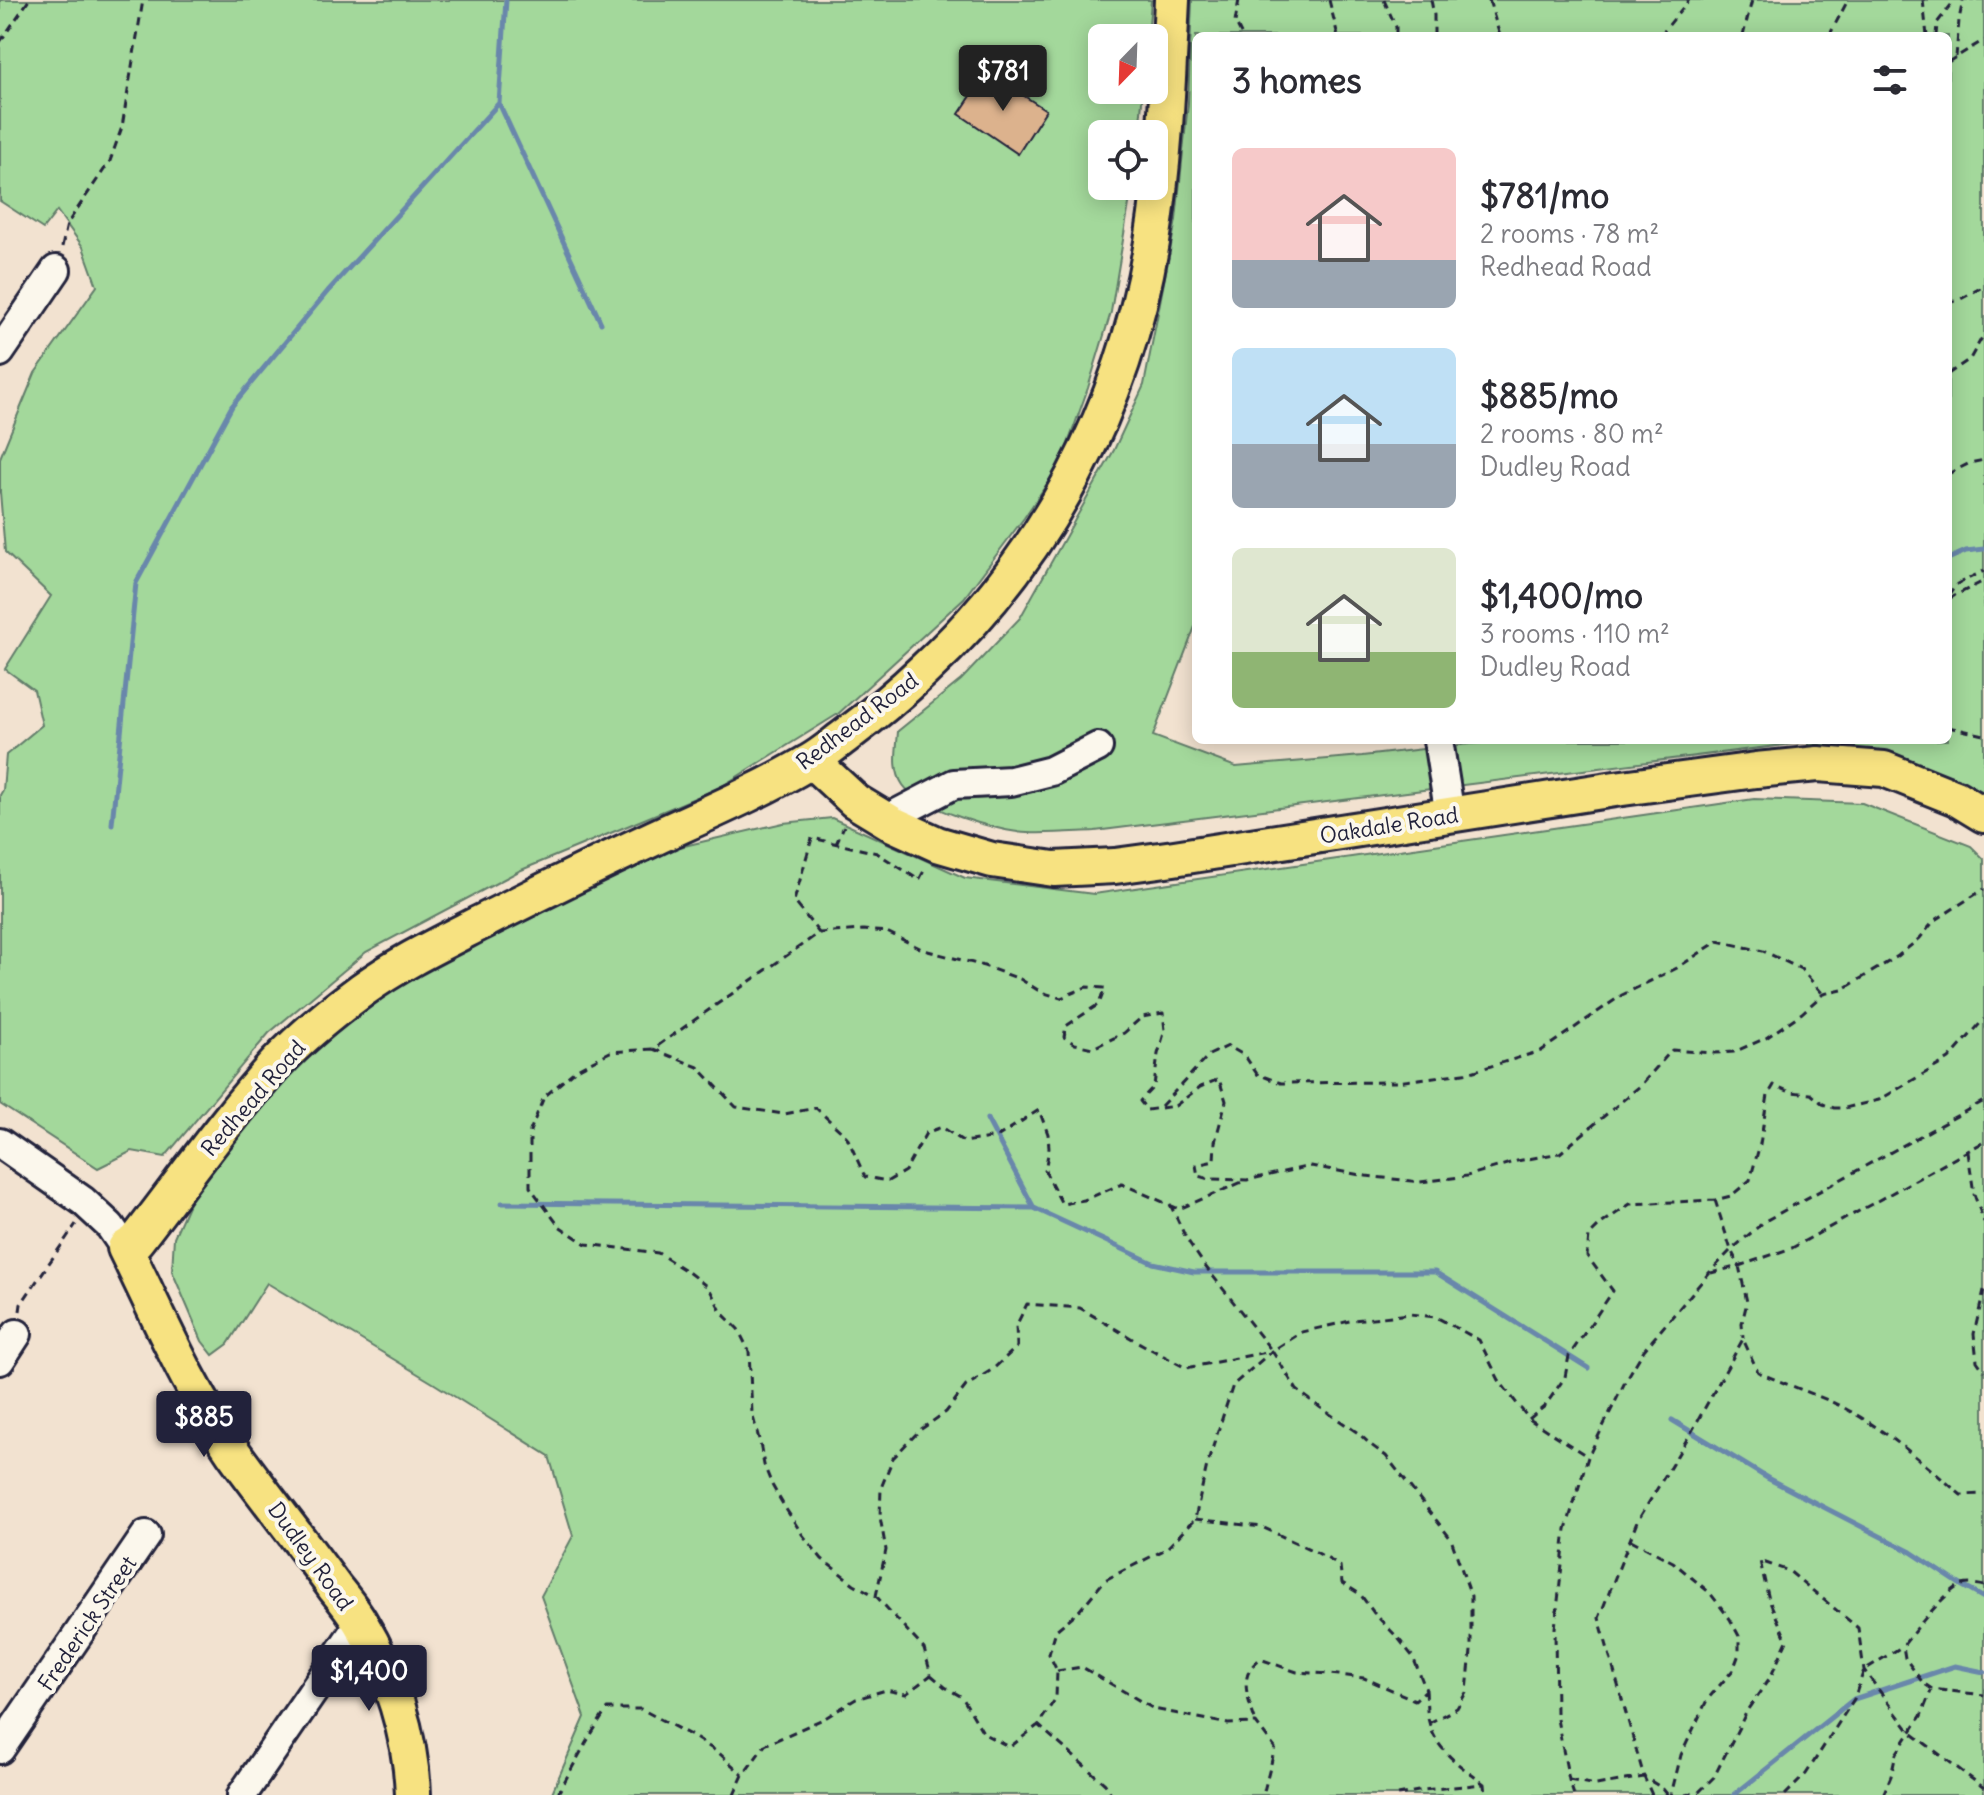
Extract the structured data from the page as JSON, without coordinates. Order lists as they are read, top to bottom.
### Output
{
  "streets": {
    "main road": ["Redhead Road", "Oakdale Road", "Dudley Road"],
    "street": ["Frederick Street"]
  },
  "crossings": [
    ["Redhead Road", "Oakdale Road"],
    ["Redhead Road", "Dudley Road"]
  ],
  "north": "bottom left",
  "page": {
    "heading": "3 homes",
    "price": ["$781", "$885", "$1,400"],
    "list": [
      {
        "name": "$781/mo",
        "note": "2 rooms · 78 m² · Redhead Road"
      },
      {
        "name": "$885/mo",
        "note": "2 rooms · 80 m² · Dudley Road"
      },
      {
        "name": "$1,400/mo",
        "note": "3 rooms · 110 m² · Dudley Road"
      }
    ]
  }
}
